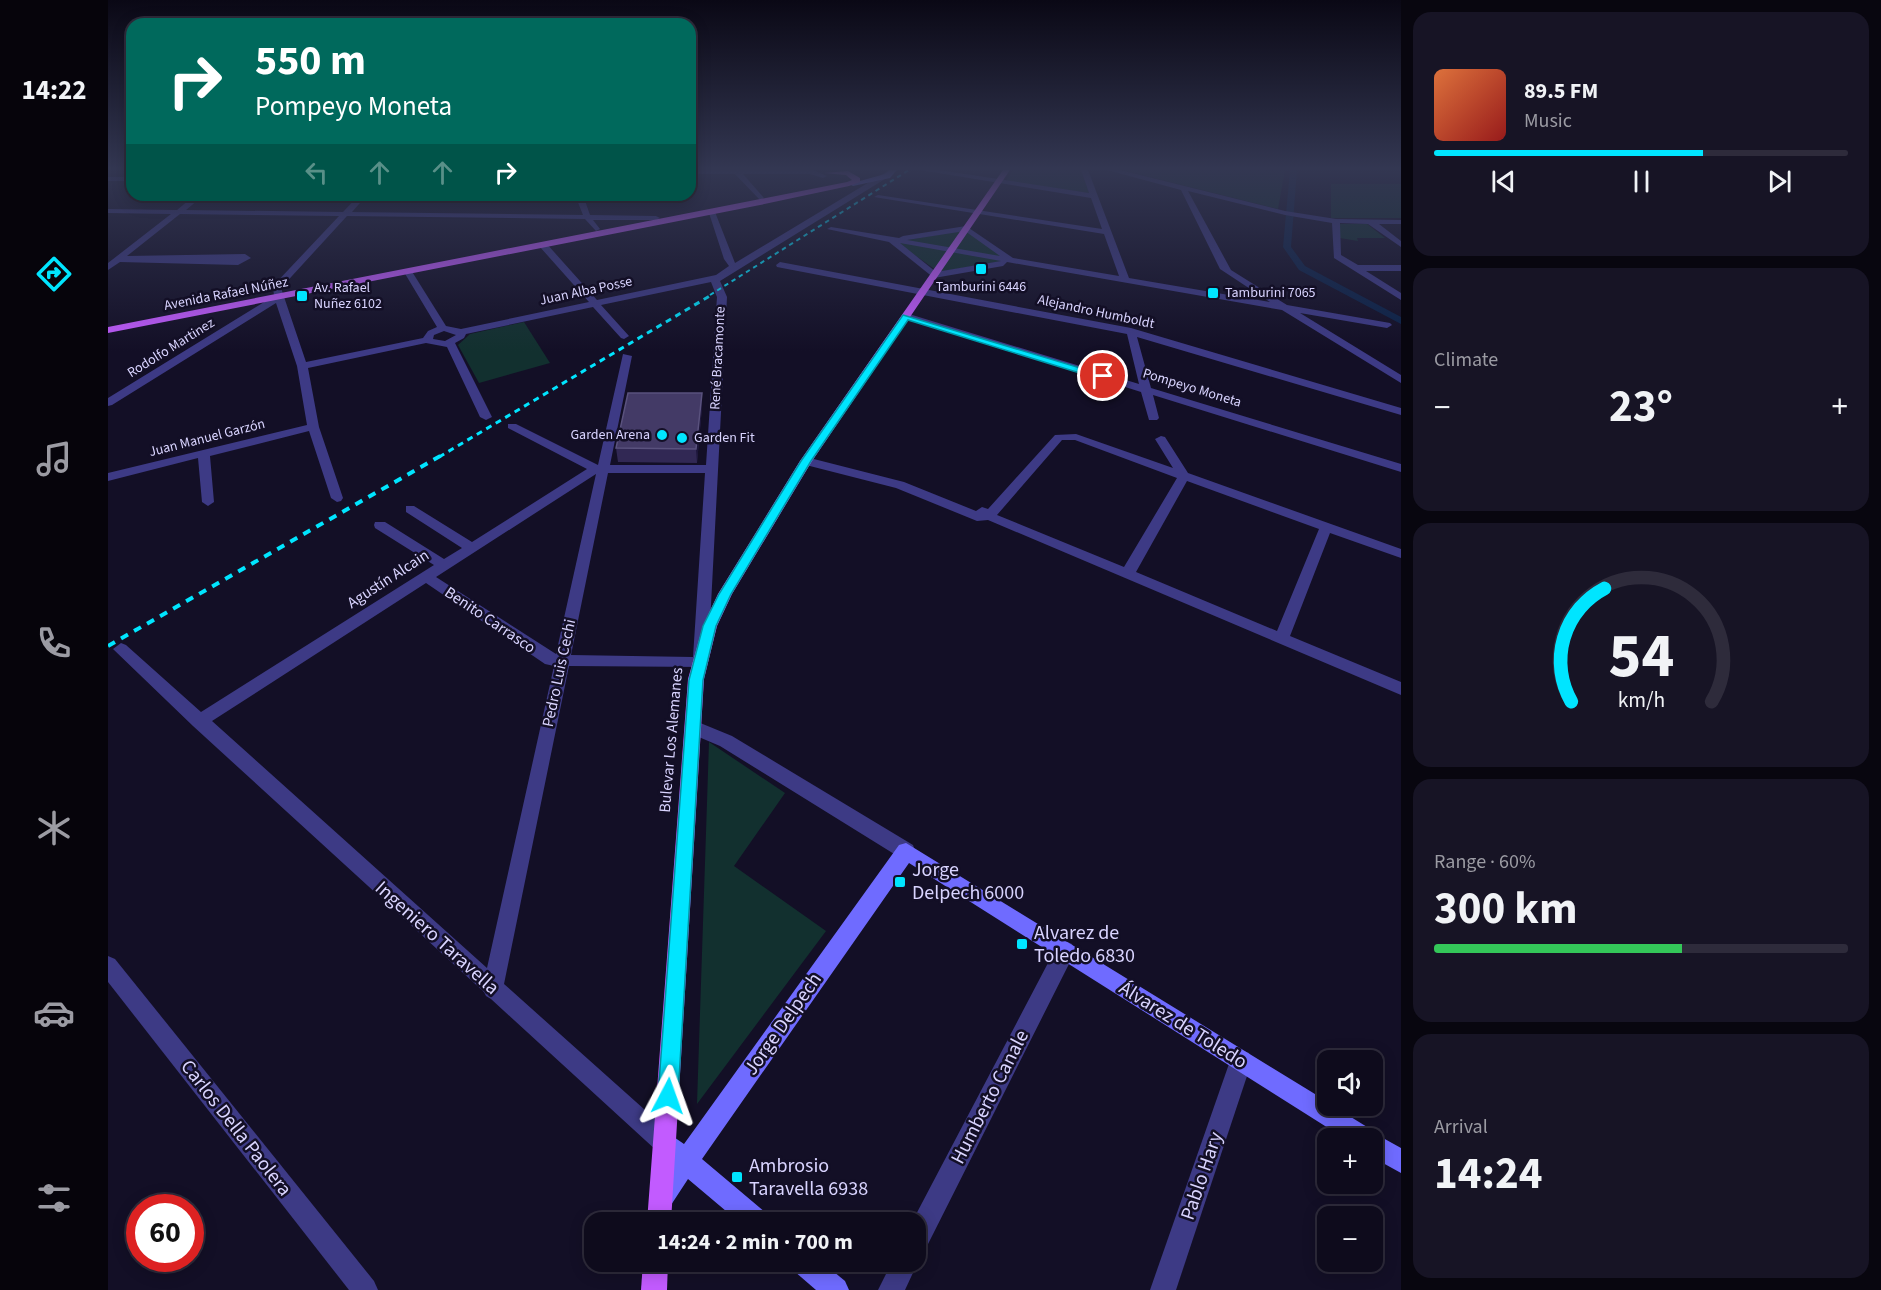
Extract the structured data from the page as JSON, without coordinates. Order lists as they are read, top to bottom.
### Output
{
  "streets": {
    "main road": [
      "Avenida Rafael Núñez",
      "Bulevar Los Alemanes",
      "Ingeniero Taravella",
      "Jorge Delpech",
      "Álvarez de Toledo"
    ],
    "street": [
      "Juan Alba Posse",
      "Alejandro Humboldt",
      "Rodolfo Martinez",
      "René Bracamonte",
      "Pompeyo Moneta",
      "Juan Manuel Garzón",
      "Agustín Alcain",
      "Benito Carrasco",
      "Pedro Luis Cechi",
      "Humberto Canale",
      "Carlos Della Paolera",
      "Pablo Hary"
    ]
  },
  "crossings": [
    ["Juan Alba Posse", "René Bracamonte"],
    ["Avenida Rafael Núñez", "Rodolfo Martinez"],
    ["Alejandro Humboldt", "Bulevar Los Alemanes"],
    ["René Bracamonte", "Benito Carrasco"],
    ["René Bracamonte", "Bulevar Los Alemanes"],
    ["Pompeyo Moneta", "Bulevar Los Alemanes"],
    ["Agustín Alcain", "Benito Carrasco"],
    ["Agustín Alcain", "Pedro Luis Cechi"],
    ["Agustín Alcain", "Ingeniero Taravella"],
    ["Benito Carrasco", "Pedro Luis Cechi"],
    ["Benito Carrasco", "Bulevar Los Alemanes"],
    ["Pedro Luis Cechi", "Ingeniero Taravella"],
    ["Bulevar Los Alemanes", "Ingeniero Taravella"],
    ["Bulevar Los Alemanes", "Jorge Delpech"],
    ["Bulevar Los Alemanes", "Álvarez de Toledo"],
    ["Ingeniero Taravella", "Jorge Delpech"],
    ["Jorge Delpech", "Álvarez de Toledo"],
    ["Álvarez de Toledo", "Humberto Canale"],
    ["Álvarez de Toledo", "Pablo Hary"]
  ],
  "places": {
    "transit": [
      "Tamburini 6446",
      "Tamburini 7065",
      "Av. Rafael Nuñez 6102",
      "Jorge Delpech 6000",
      "Alvarez de Toledo 6830",
      "Ambrosio Taravella 6938"
    ],
    "other": ["Garden Arena", "Garden Fit"]
  },
  "page": {
    "tabs": "14:22",
    "turn": ["550 m", "Pompeyo Moneta"],
    "song": ["89.5 FM", "Music"],
    "tile": [
      "Climate",
      ["Range · 60%", "300 km"],
      ["Arrival", "14:24"]
    ],
    "heat": ["−", "23°", "+"],
    "map_buttons": ["+", "−"],
    "limit": "60",
    "trip": "14:24 · 2 min · 700 m",
    "gauge": ["54", "km/h"]
  }
}
